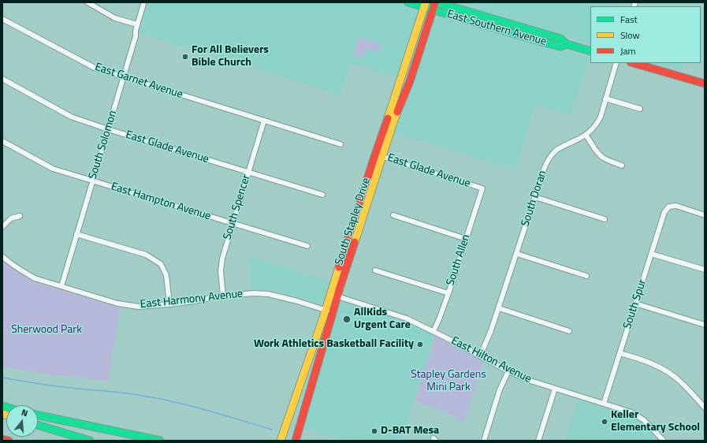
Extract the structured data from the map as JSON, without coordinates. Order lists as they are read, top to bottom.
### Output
{
  "streets": {
    "main road": ["East Southern Avenue", "South Stapley Drive"],
    "street": [
      "East Garnet Avenue",
      "South Solomon",
      "East Glade Avenue",
      "South Doran",
      "East Hampton Avenue",
      "South Spencer",
      "South Allen",
      "East Harmony Avenue",
      "South Spur",
      "East Hilton Avenue"
    ]
  },
  "crossings": [
    ["East Southern Avenue", "South Stapley Drive"],
    ["East Garnet Avenue", "South Solomon"],
    ["East Garnet Avenue", "South Spencer"],
    ["South Solomon", "East Glade Avenue"],
    ["South Solomon", "East Hampton Avenue"],
    ["South Solomon", "East Harmony Avenue"],
    ["East Glade Avenue", "South Spencer"],
    ["East Glade Avenue", "South Stapley Drive"],
    ["East Glade Avenue", "South Allen"],
    ["South Doran", "East Hilton Avenue"],
    ["East Hampton Avenue", "South Spencer"],
    ["South Spencer", "East Harmony Avenue"],
    ["South Stapley Drive", "East Harmony Avenue"],
    ["South Stapley Drive", "East Hilton Avenue"],
    ["South Allen", "East Hilton Avenue"],
    ["South Spur", "East Hilton Avenue"]
  ],
  "parks": ["Sherwood Park", "Stapley Gardens Mini Park"],
  "places": [
    "For All Believers Bible Church",
    "AllKids Urgent Care",
    "Work Athletics Basketball Facility",
    "Keller Elementary School",
    "D-BAT Mesa"
  ],
  "legend": ["Fast", "Slow", "Jam"],
  "north": "top"
}
